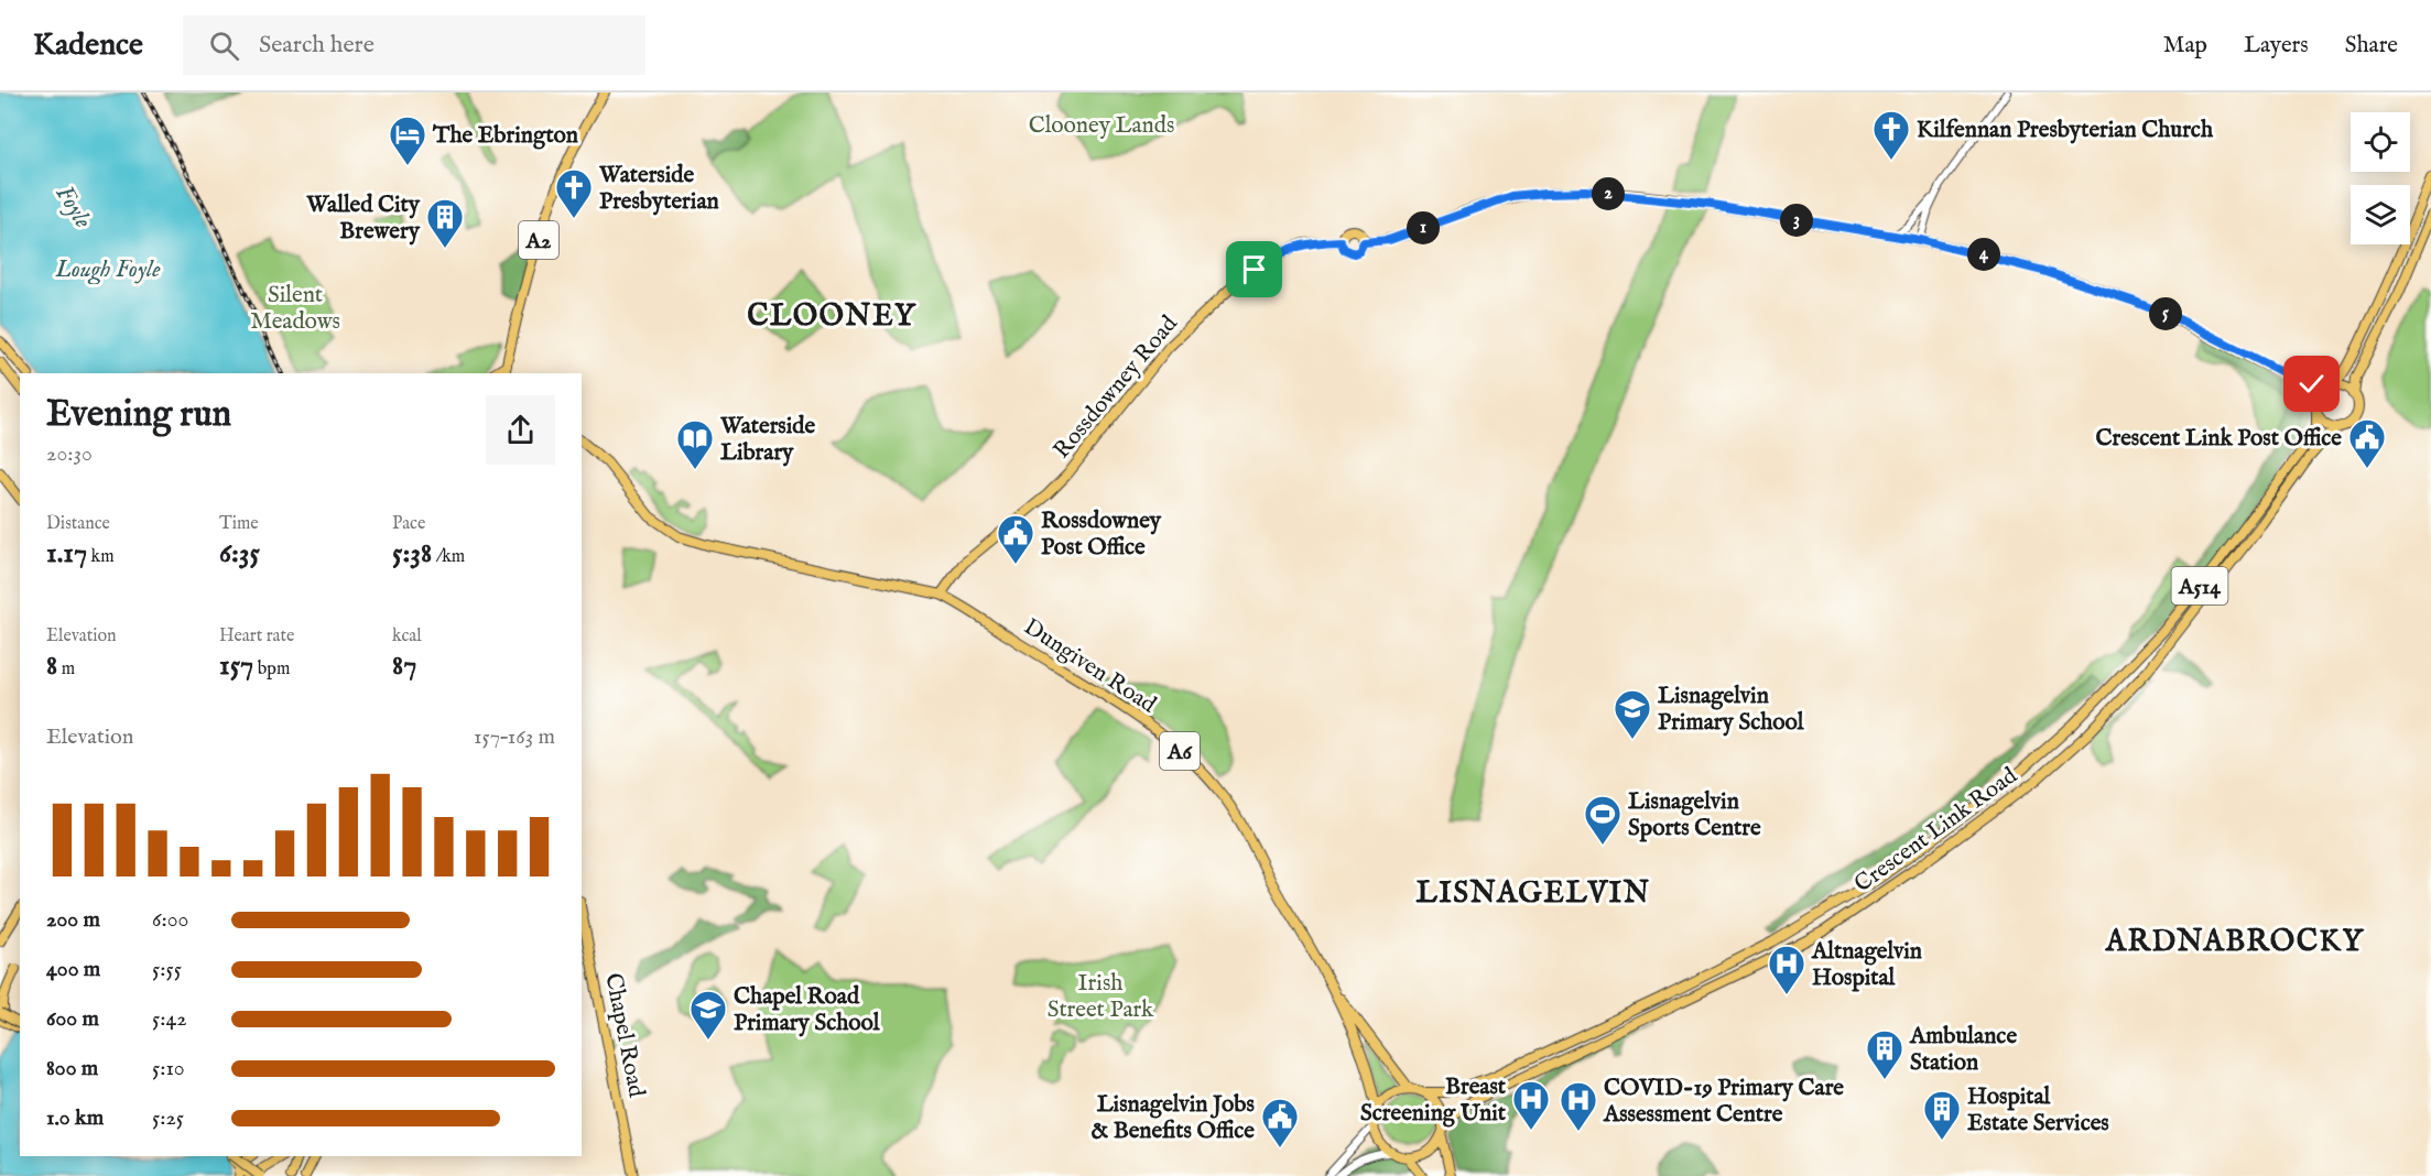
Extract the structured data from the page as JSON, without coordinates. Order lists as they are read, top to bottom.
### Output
{
  "streets": {
    "highway": [
      "A2",
      "A514",
      "Dungiven Road",
      "A6",
      "Crescent Link Road"
    ],
    "main road": ["Rossdowney Road", "Chapel Road"]
  },
  "crossings": [
    ["Rossdowney Road", "Dungiven Road"],
    ["A514", "Dungiven Road"],
    ["A514", "Crescent Link Road"],
    ["Dungiven Road", "Crescent Link Road"]
  ],
  "districts": ["CLOONEY", "LISNAGELVIN", "ARDNABROCKY"],
  "water": ["Foyle", "Lough Foyle"],
  "parks": ["Clooney Lands", "Silent Meadows", "Irish Street Park"],
  "places": {
    "church": ["Kilfennan Presbyterian Church", "Waterside Presbyterian"],
    "hotel": ["The Ebrington"],
    "building": ["Walled City Brewery", "Ambulance Station", "Hospital Estate Services"],
    "public building": ["Crescent Link Post Office", "Rossdowney Post Office", "Lisnagelvin Jobs & Benefits Office"],
    "library": ["Waterside Library"],
    "school or university": ["Lisnagelvin Primary School", "Chapel Road Primary School"],
    "sports": ["Lisnagelvin Sports Centre"],
    "hospital": ["Altnagelvin Hospital", "Breast Screening Unit", "COVID-19 Primary Care Assessment Centre"]
  },
  "page": {
    "header": "Kadence",
    "search": "Search here",
    "nav": ["Map", "Layers", "Share"],
    "pins": [
      "2",
      "3",
      "1",
      "4",
      "5"
    ],
    "heading": ["Evening run", "20:30"],
    "stats": [
      ["Distance", "1.17 km"],
      ["Time", "6:35"],
      ["Pace", "5:38 /km"],
      ["Elevation", "8 m"],
      ["Heart rate", "157 bpm"],
      ["kcal", "87"]
    ],
    "chart": ["Elevation", "157–163 m"],
    "list": [
      {
        "name": "200 m",
        "note": "6:00"
      },
      {
        "name": "400 m",
        "note": "5:55"
      },
      {
        "name": "600 m",
        "note": "5:42"
      },
      {
        "name": "800 m",
        "note": "5:10"
      },
      {
        "name": "1.0 km",
        "note": "5:25"
      }
    ]
  }
}
